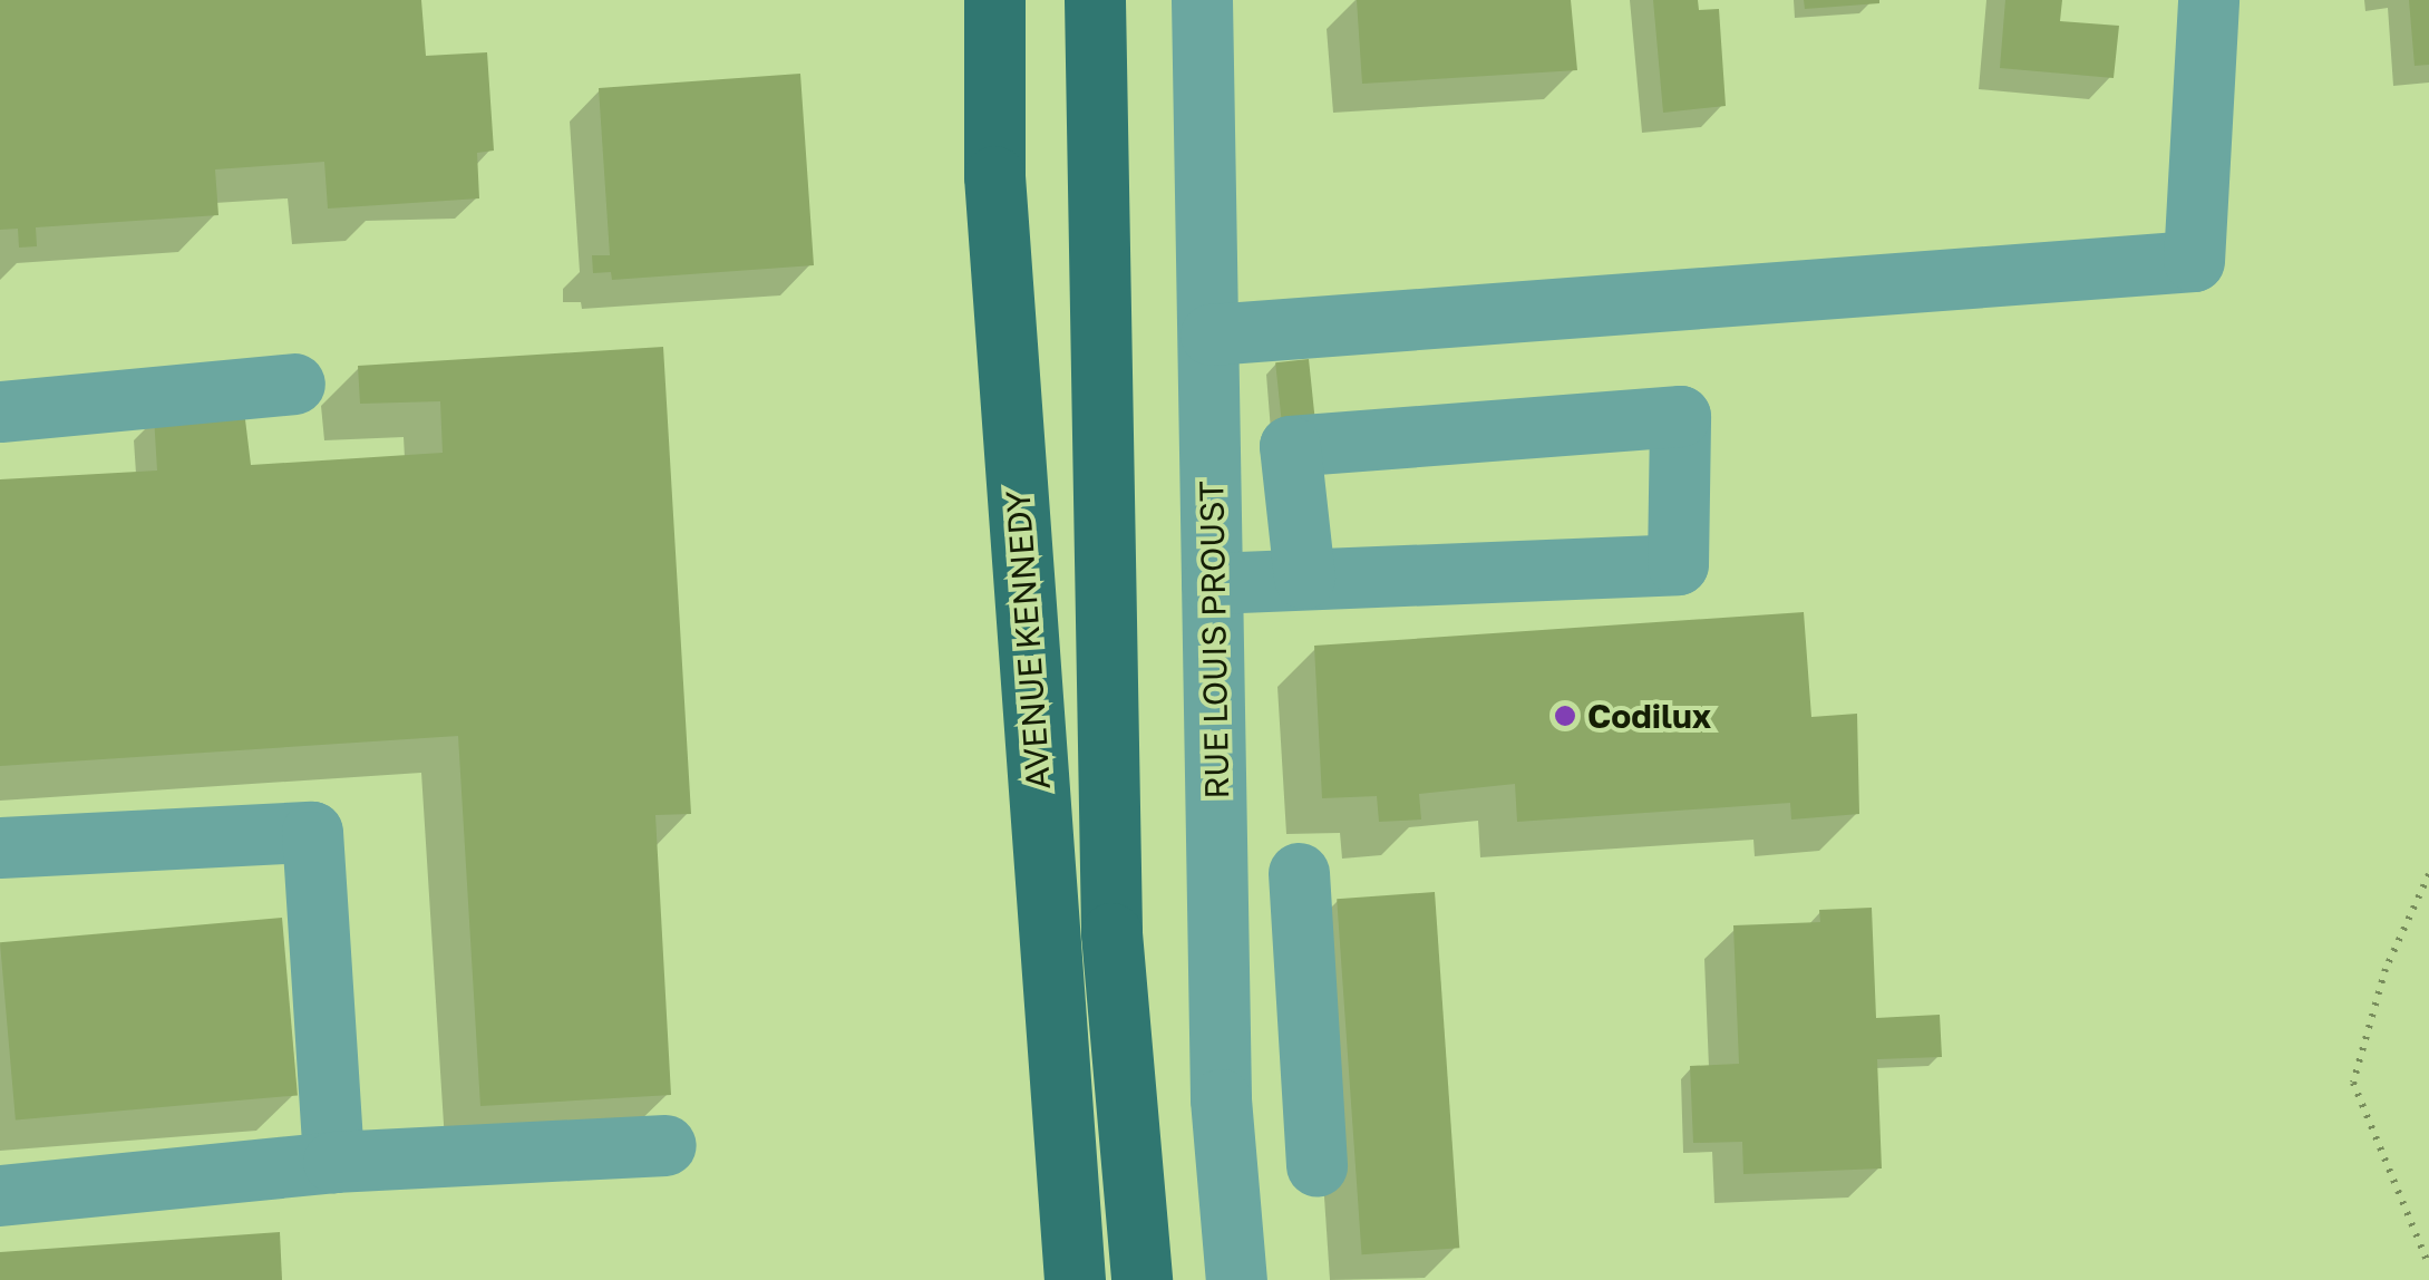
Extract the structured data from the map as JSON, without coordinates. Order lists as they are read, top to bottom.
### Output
{
  "streets": {
    "main road": ["AVENUE KENNEDY"],
    "street": ["RUE LOUIS PROUST"]
  },
  "places": ["Codilux"]
}
